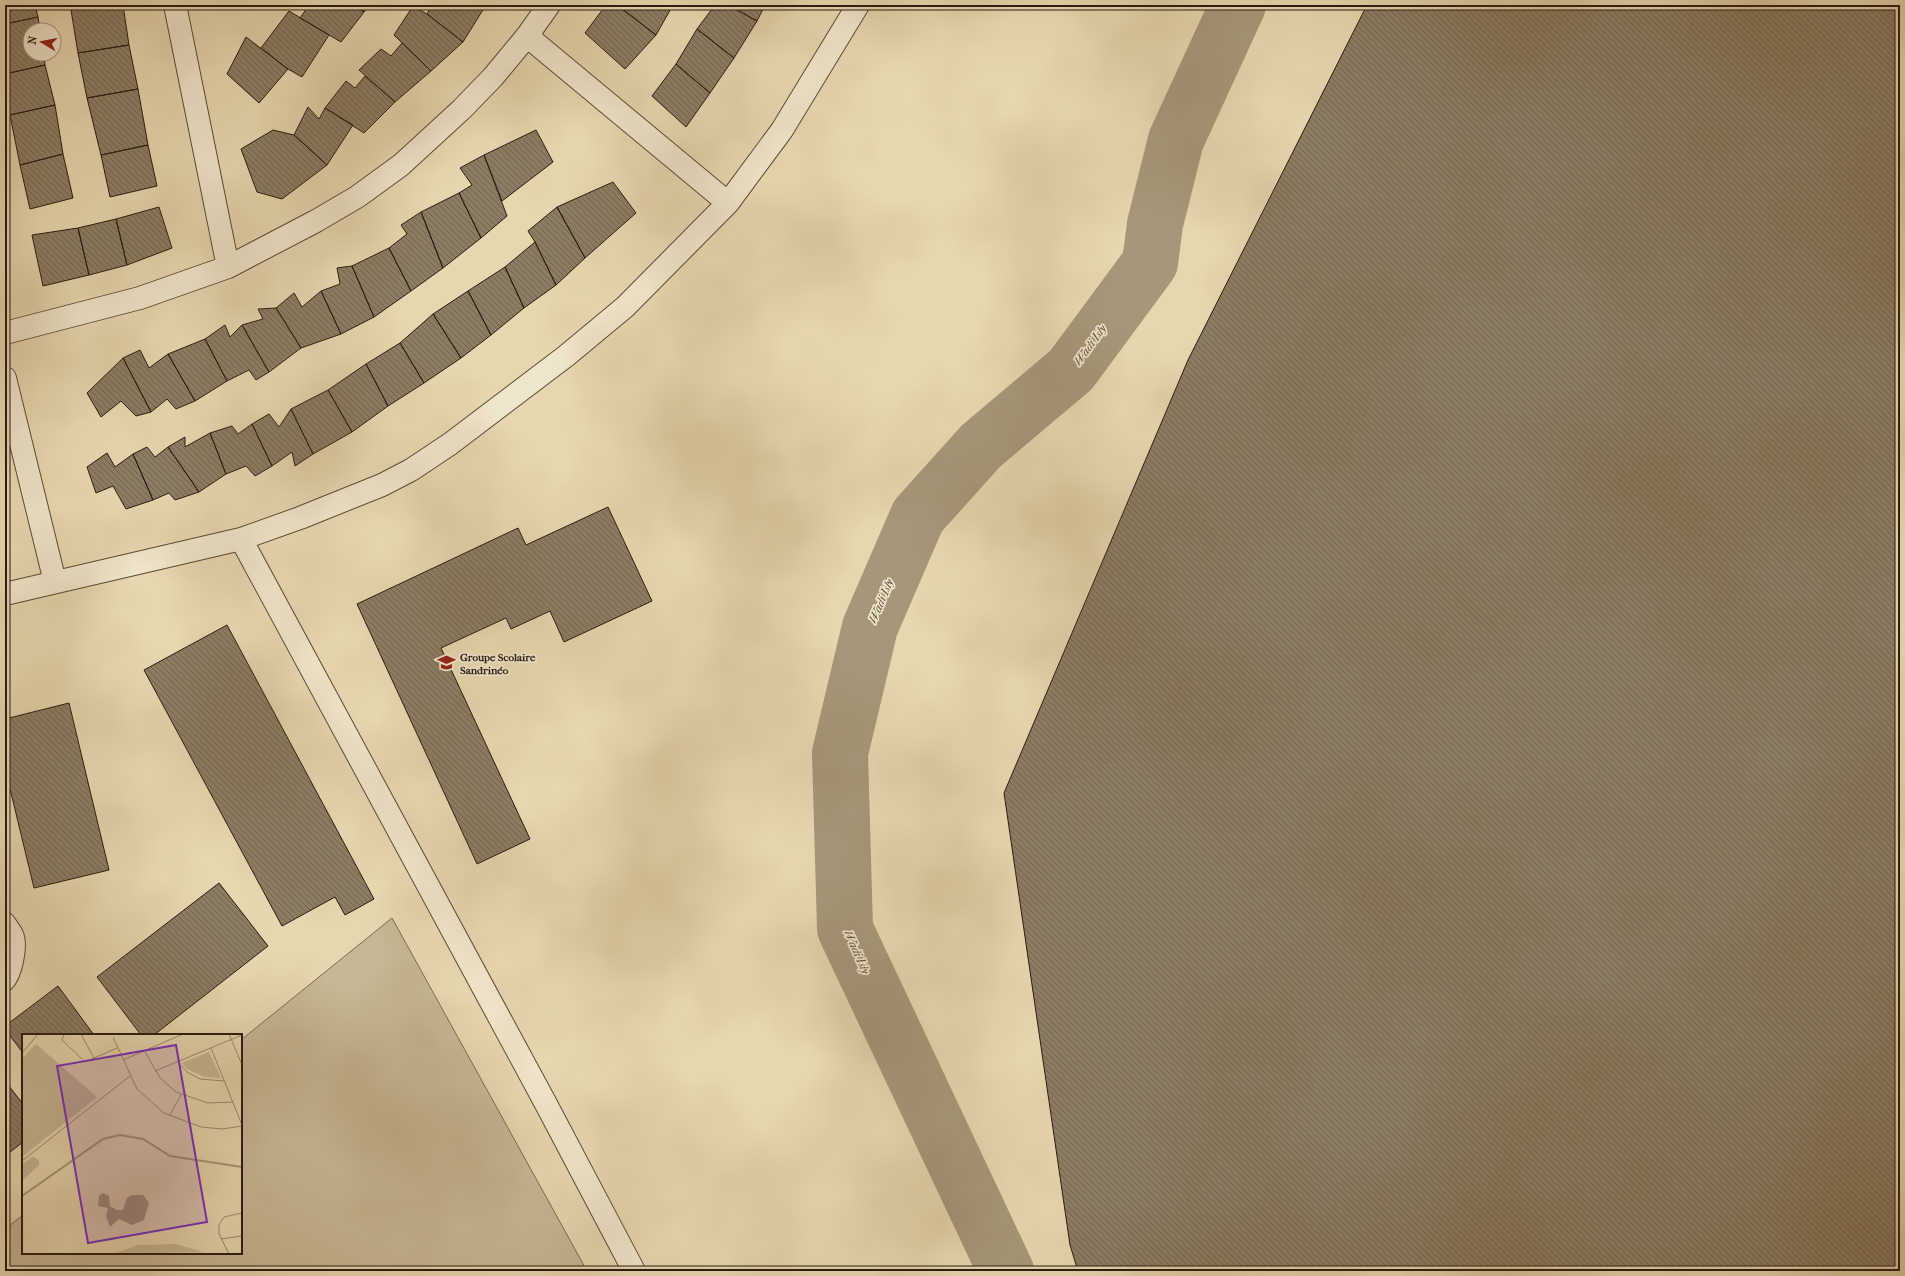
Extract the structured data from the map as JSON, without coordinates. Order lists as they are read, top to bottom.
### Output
{
  "water": ["Wadi Isly"],
  "places": {
    "school or university": ["Groupe Scolaire Sandrinéo"]
  },
  "north": "left"
}
